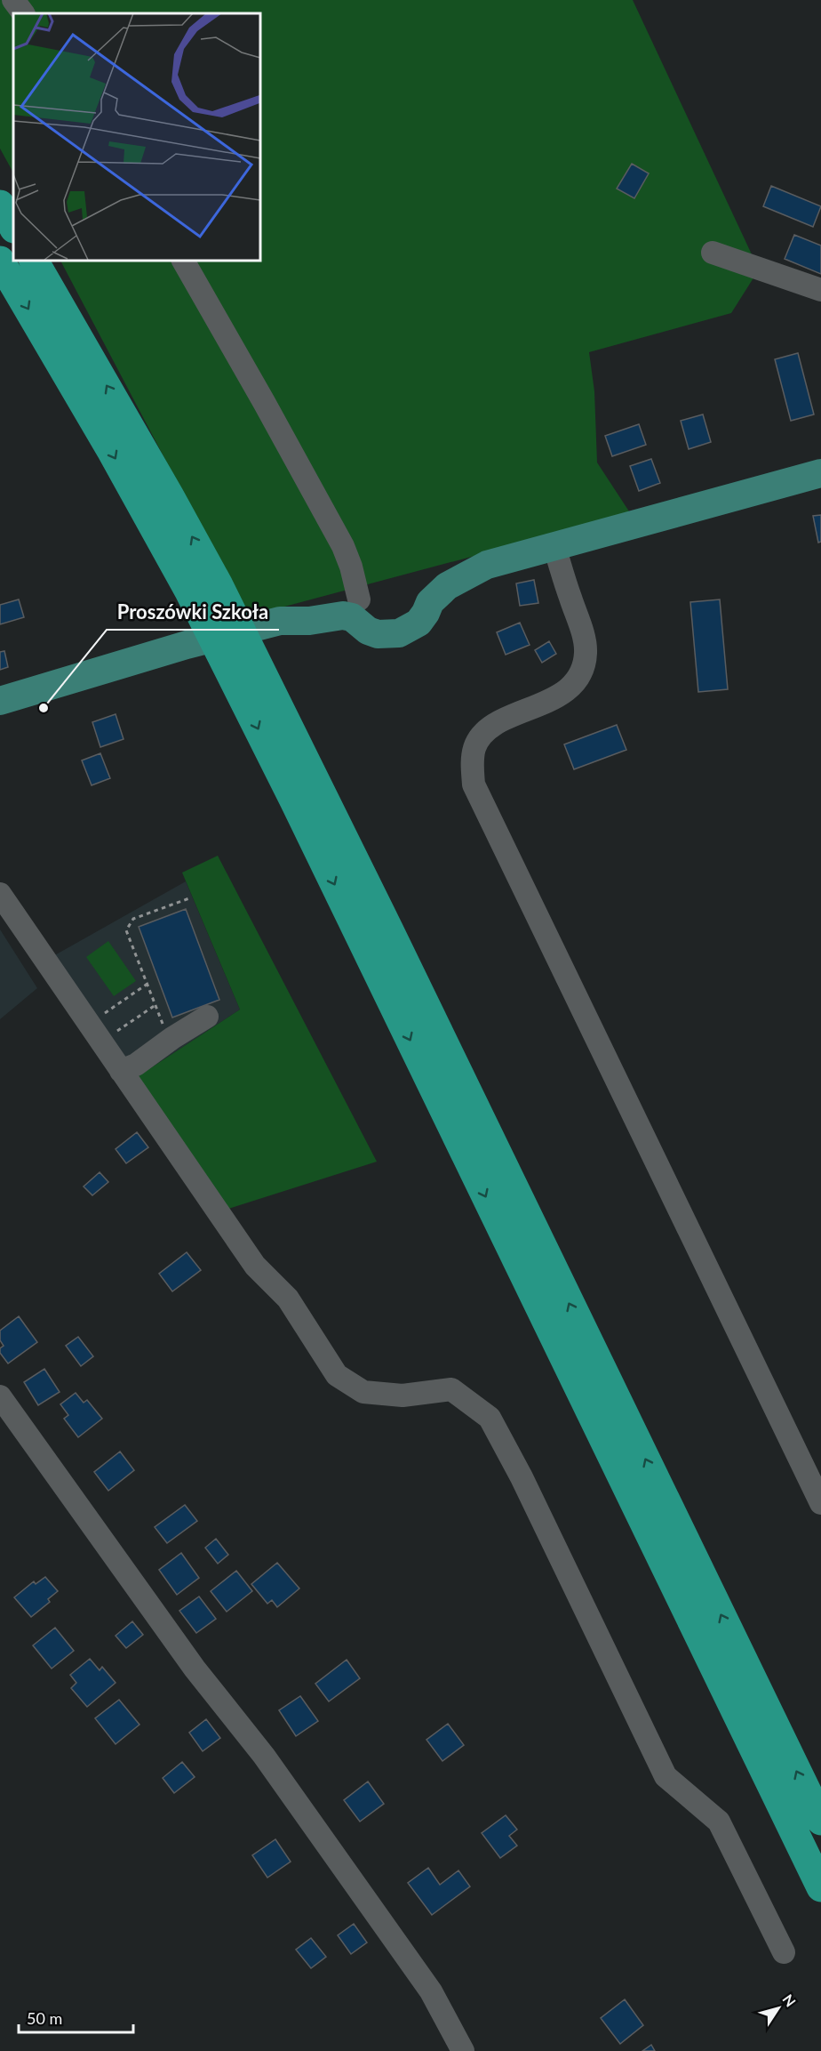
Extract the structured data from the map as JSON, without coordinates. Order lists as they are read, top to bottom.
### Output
{
  "places": ["Proszówki Szkoła"],
  "scale_bar": "50 m",
  "north": "top right"
}
